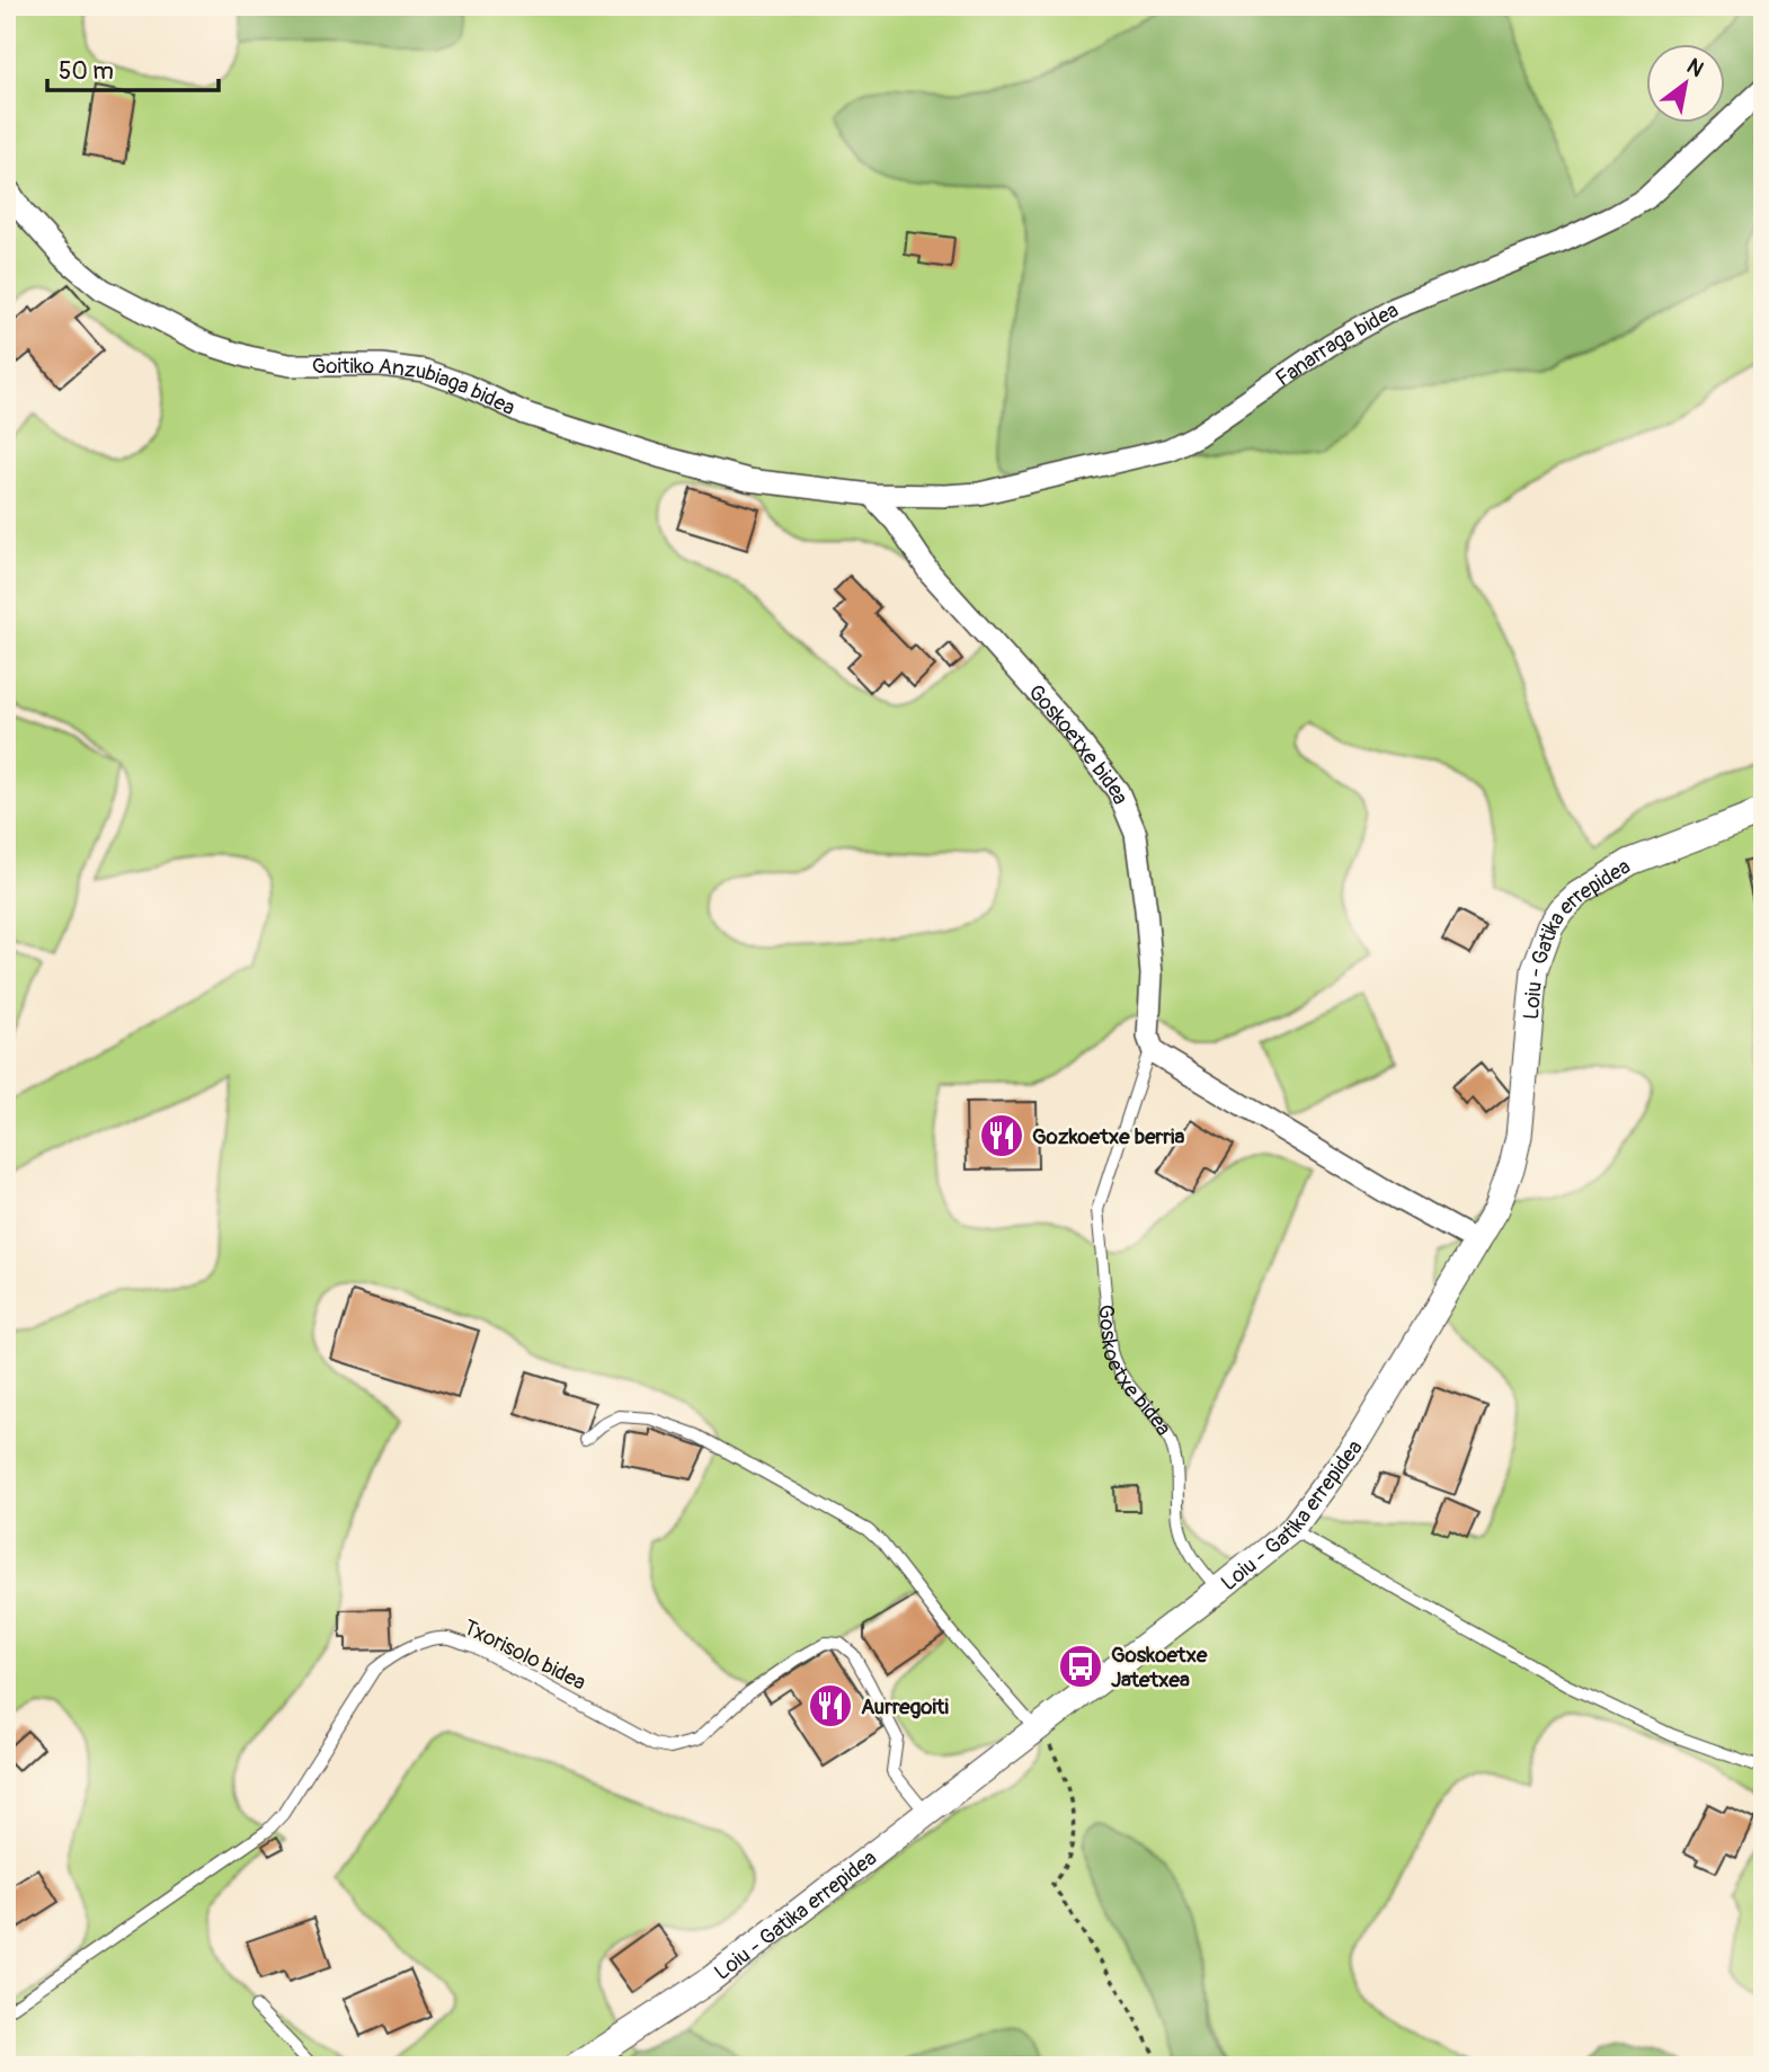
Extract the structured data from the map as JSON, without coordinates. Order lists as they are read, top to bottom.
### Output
{
  "streets": {
    "street": [
      "Fanarraga bidea",
      "Goitiko Anzubiaga bidea",
      "Goskoetxe bidea",
      "Loiu - Gatika errepidea"
    ],
    "lane": ["Txorisolo bidea"]
  },
  "crossings": [
    ["Fanarraga bidea", "Goitiko Anzubiaga bidea"],
    ["Fanarraga bidea", "Goskoetxe bidea"],
    ["Goitiko Anzubiaga bidea", "Goskoetxe bidea"],
    ["Goskoetxe bidea", "Loiu - Gatika errepidea"],
    ["Loiu - Gatika errepidea", "Txorisolo bidea"]
  ],
  "places": {
    "restaurant": ["Gozkoetxe berria", "Aurregoiti"],
    "bus stop": ["Goskoetxe Jatetxea"]
  },
  "scale_bar": "50 m",
  "north": "top right"
}
